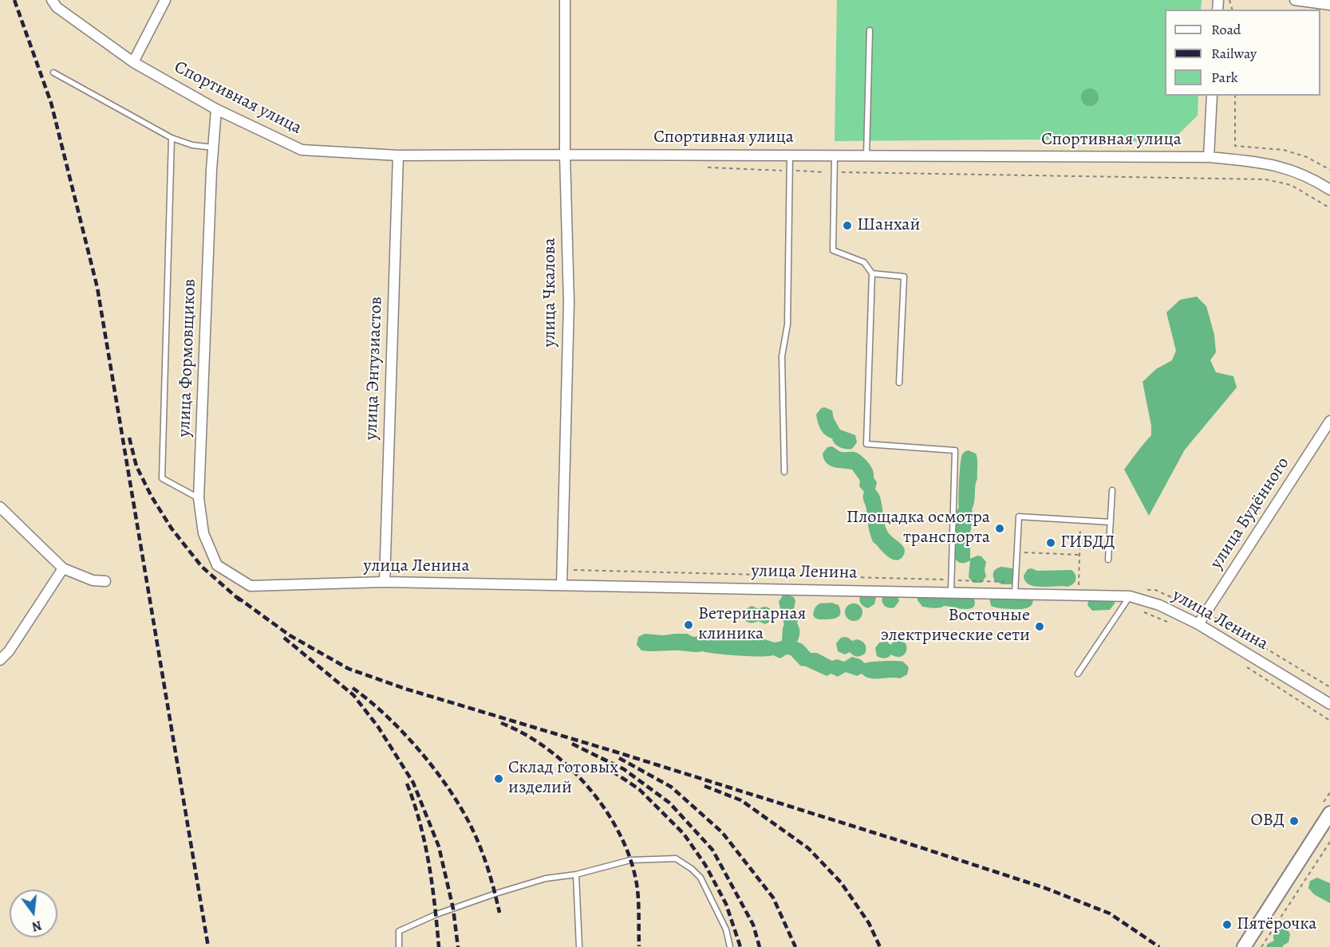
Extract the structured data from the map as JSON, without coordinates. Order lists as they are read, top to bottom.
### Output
{
  "streets": {
    "street": [
      "Спортивная улица",
      "улица Чкалова",
      "улица Формовщиков",
      "улица Энтузиастов",
      "улица Будённого",
      "улица Ленина"
    ]
  },
  "crossings": [
    ["Спортивная улица", "улица Чкалова"],
    ["Спортивная улица", "улица Формовщиков"],
    ["Спортивная улица", "улица Энтузиастов"],
    ["улица Чкалова", "улица Ленина"],
    ["улица Формовщиков", "улица Ленина"],
    ["улица Энтузиастов", "улица Ленина"],
    ["улица Будённого", "улица Ленина"]
  ],
  "places": [
    "Шанхай",
    "Площадка осмотра транспорта",
    "ГИБДД",
    "Ветеринарная клиника",
    "Восточные электрические сети",
    "Склад готовых изделий",
    "ОВД",
    "Пятёрочка"
  ],
  "legend": ["Road", "Railway", "Park"],
  "north": "bottom"
}
